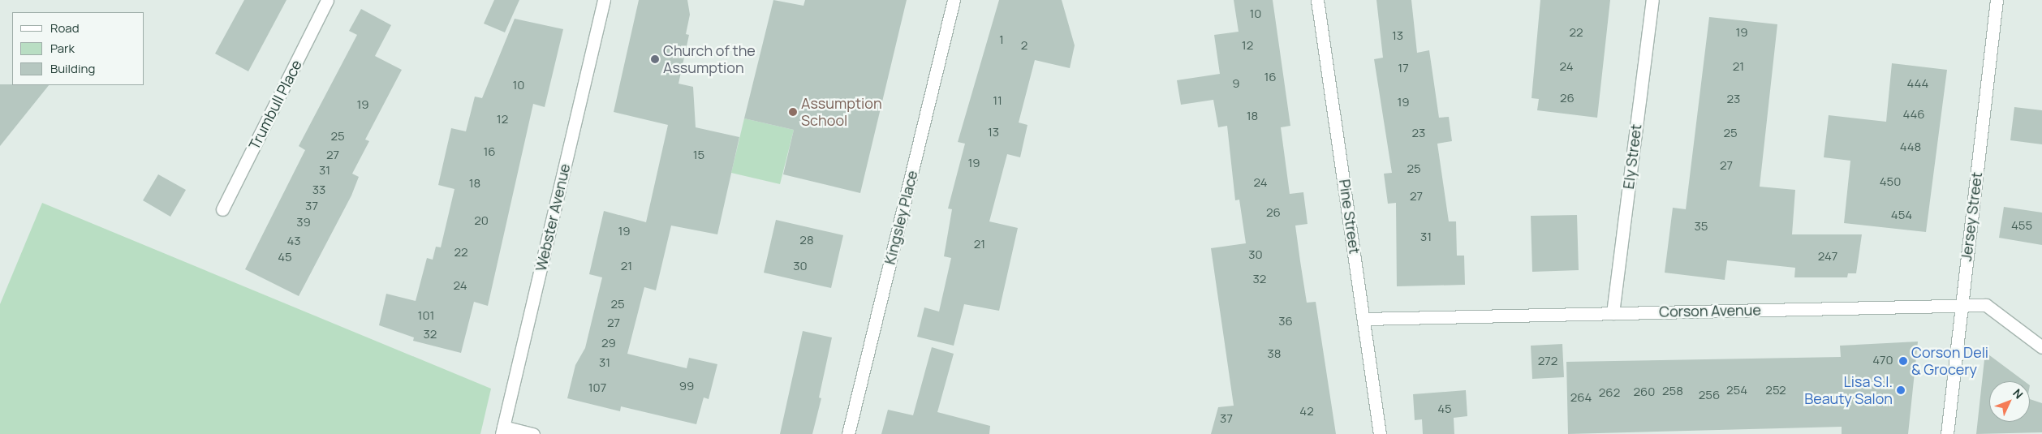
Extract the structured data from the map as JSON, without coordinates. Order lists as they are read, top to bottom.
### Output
{
  "streets": {
    "street": [
      "Trumbull Place",
      "Ely Street",
      "Pine Street",
      "Jersey Street",
      "Webster Avenue",
      "Kingsley Place",
      "Corson Avenue"
    ]
  },
  "crossings": [
    ["Ely Street", "Corson Avenue"],
    ["Pine Street", "Corson Avenue"],
    ["Jersey Street", "Corson Avenue"]
  ],
  "places": [
    "Church of the Assumption",
    "Assumption School",
    "Corson Deli & Grocery",
    "Lisa S.I. Beauty Salon"
  ],
  "house_numbers": [
    "10",
    "22",
    "19",
    "13",
    "1",
    "2",
    "12",
    "24",
    "21",
    "17",
    "16",
    "9",
    "444",
    "10",
    "26",
    "23",
    "11",
    "19",
    "19",
    "446",
    "18",
    "12",
    "13",
    "23",
    "25",
    "25",
    "448",
    "16",
    "27",
    "15",
    "19",
    "27",
    "25",
    "31",
    "450",
    "24",
    "18",
    "33",
    "27",
    "37",
    "26",
    "454",
    "20",
    "39",
    "455",
    "35",
    "19",
    "31",
    "28",
    "43",
    "21",
    "22",
    "30",
    "247",
    "45",
    "21",
    "30",
    "32",
    "24",
    "25",
    "101",
    "36",
    "27",
    "32",
    "29",
    "38",
    "470",
    "272",
    "31",
    "99",
    "107",
    "254",
    "252",
    "258",
    "260",
    "262",
    "256",
    "264",
    "45",
    "42",
    "37"
  ],
  "legend": ["Road", "Park", "Building"],
  "north": "top right"
}
